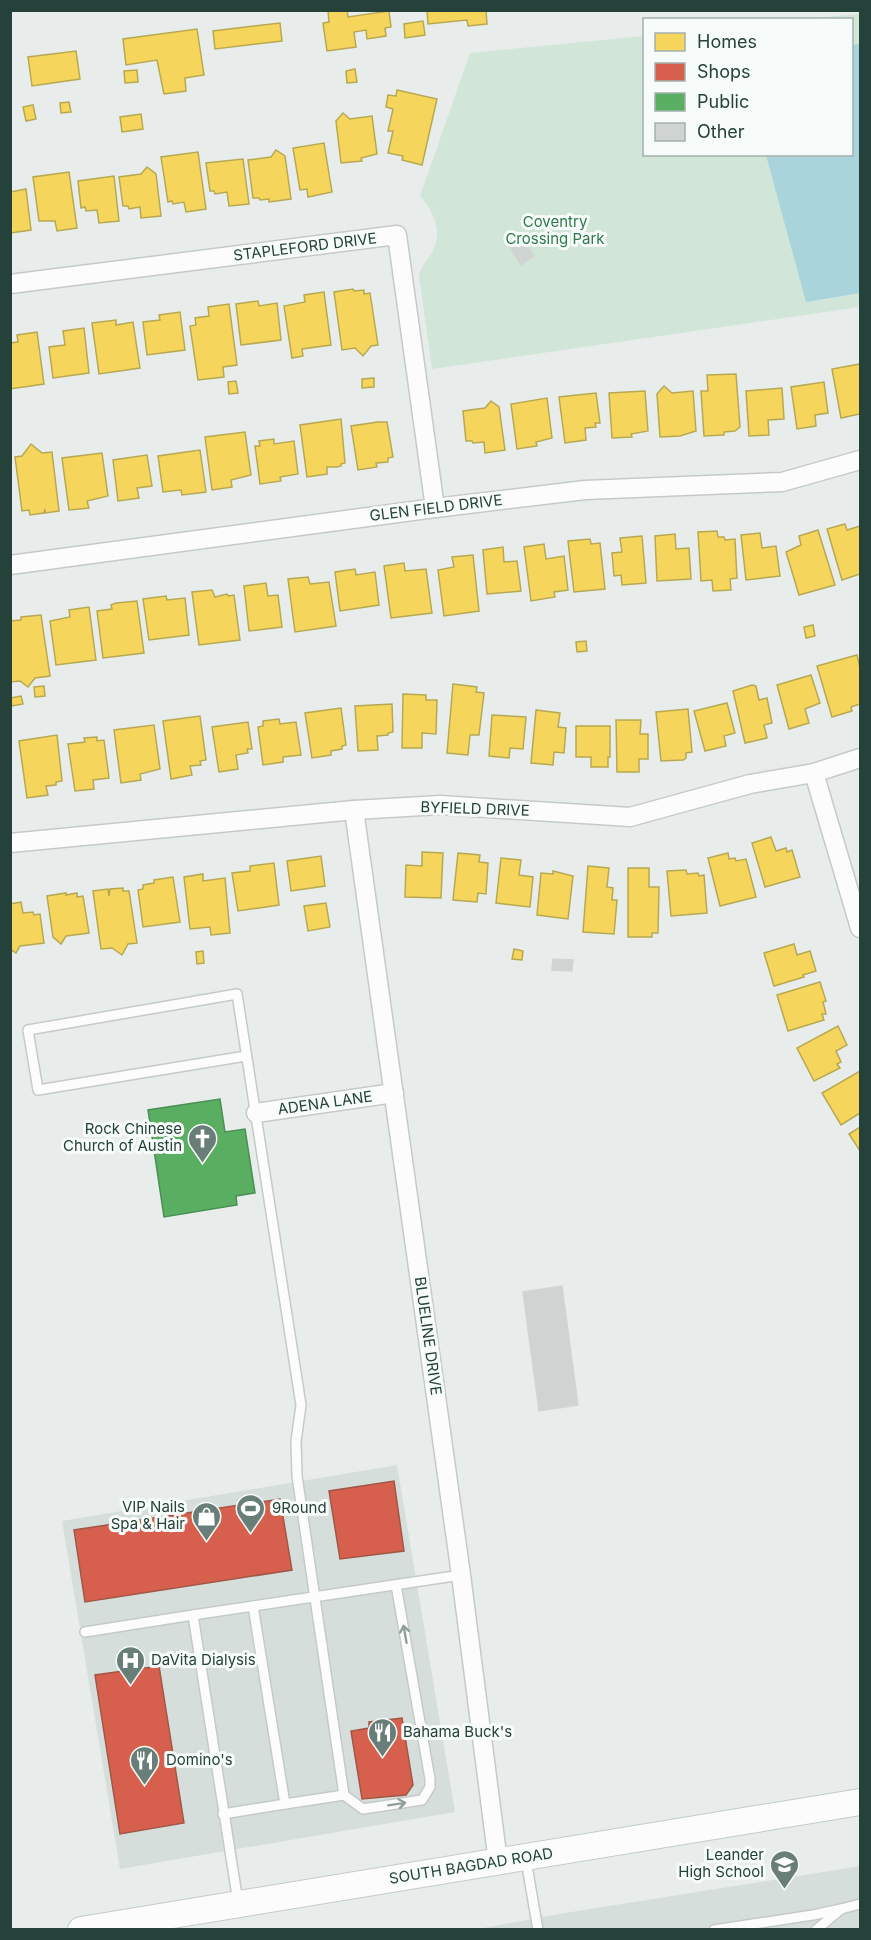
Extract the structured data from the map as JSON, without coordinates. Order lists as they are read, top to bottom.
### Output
{
  "streets": {
    "main road": ["SOUTH BAGDAD ROAD"],
    "street": [
      "STAPLEFORD DRIVE",
      "GLEN FIELD DRIVE",
      "BYFIELD DRIVE",
      "ADENA LANE",
      "BLUELINE DRIVE"
    ]
  },
  "crossings": [
    ["STAPLEFORD DRIVE", "GLEN FIELD DRIVE"],
    ["BYFIELD DRIVE", "BLUELINE DRIVE"],
    ["ADENA LANE", "BLUELINE DRIVE"],
    ["BLUELINE DRIVE", "SOUTH BAGDAD ROAD"]
  ],
  "parks": ["Coventry Crossing Park"],
  "places": {
    "church": ["Rock Chinese Church of Austin"],
    "sports": ["9Round"],
    "shop": ["VIP Nails Spa & Hair"],
    "hospital": ["DaVita Dialysis"],
    "restaurant": ["Bahama Buck's", "Domino's"],
    "school or university": ["Leander High School"]
  },
  "legend": [
    "Homes",
    "Shops",
    "Public",
    "Other"
  ]
}
